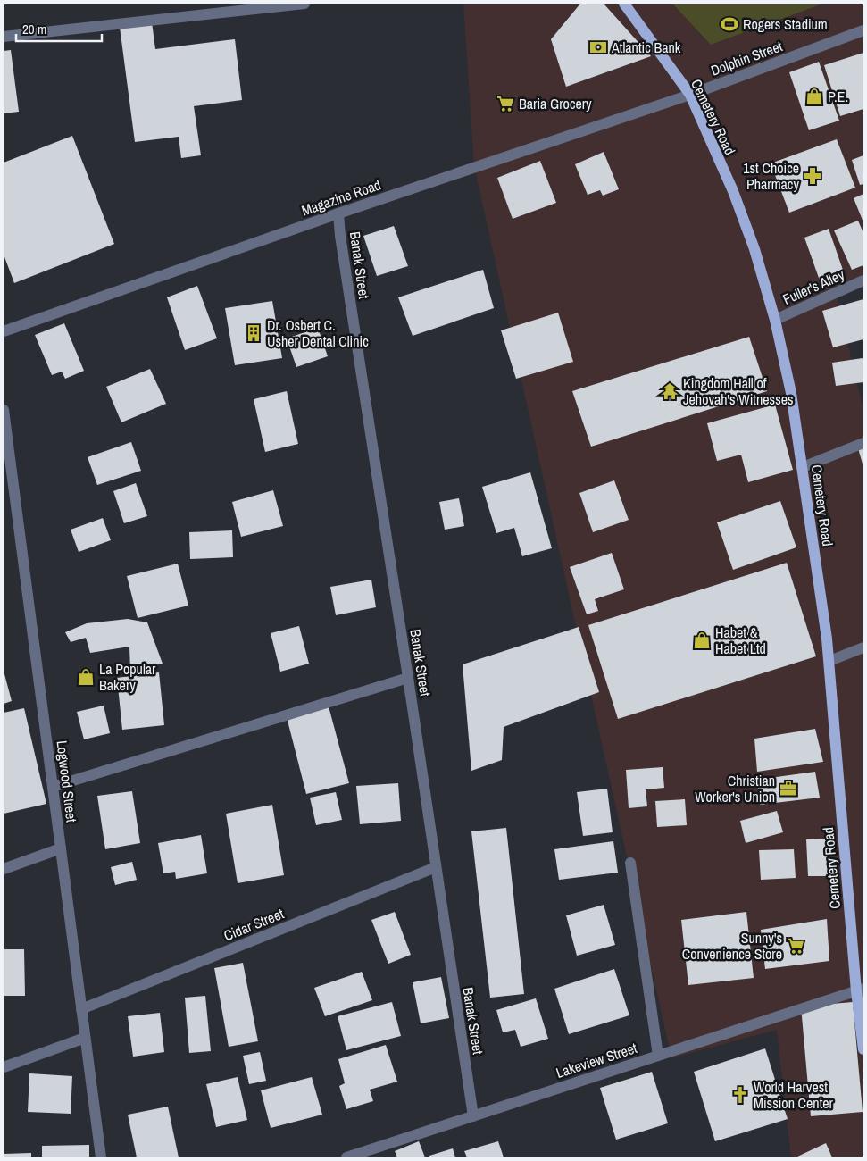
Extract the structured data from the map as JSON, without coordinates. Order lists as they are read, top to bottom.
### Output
{
  "streets": {
    "main road": ["Cemetery Road"],
    "street": [
      "Dolphin Street",
      "Magazine Road",
      "Banak Street",
      "Fuller's Alley",
      "Logwood Street",
      "Cidar Street",
      "Lakeview Street"
    ]
  },
  "crossings": [
    ["Dolphin Street", "Cemetery Road"],
    ["Dolphin Street", "Magazine Road"],
    ["Cemetery Road", "Magazine Road"],
    ["Cemetery Road", "Fuller's Alley"],
    ["Cemetery Road", "Lakeview Street"],
    ["Magazine Road", "Banak Street"],
    ["Banak Street", "Cidar Street"],
    ["Banak Street", "Lakeview Street"],
    ["Logwood Street", "Cidar Street"]
  ],
  "places": {
    "sports": ["Rogers Stadium"],
    "bank": ["Atlantic Bank"],
    "shop": ["P.E.", "Habet & Habet Ltd", "La Popular Bakery"],
    "supermarket": ["Baria Grocery", "Sunny's Convenience Store"],
    "pharmacy": ["1st Choice Pharmacy"],
    "building": ["Dr. Osbert C. Usher Dental Clinic"],
    "temple": ["Kingdom Hall of Jehovah's Witnesses"],
    "office": ["Christian Worker's Union"],
    "church": ["World Harvest Mission Center"]
  },
  "scale_bar": "20 m"
}
